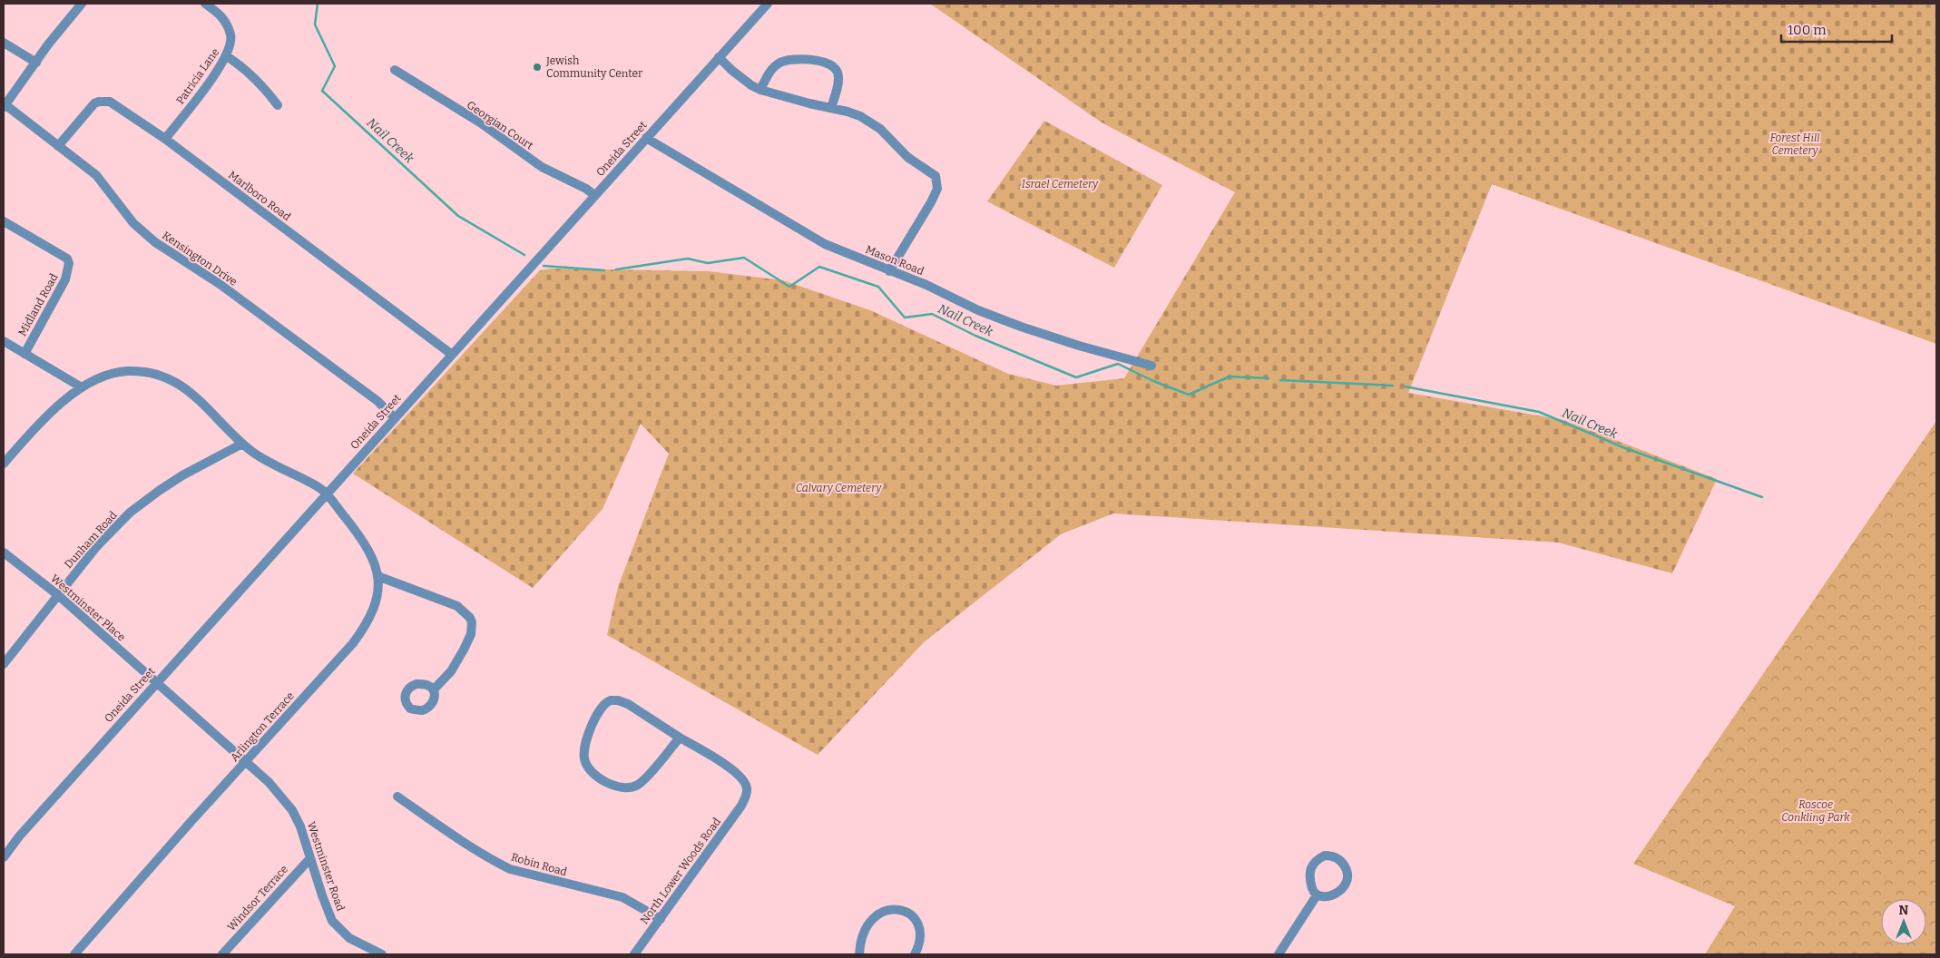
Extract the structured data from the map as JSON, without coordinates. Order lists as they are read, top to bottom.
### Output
{
  "streets": {
    "street": [
      "Patricia Lane",
      "Georgian Court",
      "Oneida Street",
      "Marlboro Road",
      "Kensington Drive",
      "Mason Road",
      "Midland Road",
      "Dunham Road",
      "Westminster Place",
      "Arlington Terrace",
      "Robin Road",
      "Westminster Road",
      "North Lower Woods Road",
      "Windsor Terrace"
    ]
  },
  "crossings": [
    ["Patricia Lane", "Marlboro Road"],
    ["Georgian Court", "Oneida Street"],
    ["Oneida Street", "Marlboro Road"],
    ["Oneida Street", "Kensington Drive"],
    ["Oneida Street", "Mason Road"],
    ["Oneida Street", "Westminster Place"],
    ["Oneida Street", "Arlington Terrace"],
    ["Oneida Street", "Westminster Road"],
    ["Marlboro Road", "Kensington Drive"],
    ["Dunham Road", "Westminster Place"],
    ["Dunham Road", "Arlington Terrace"],
    ["Westminster Place", "Westminster Road"],
    ["Arlington Terrace", "Westminster Road"],
    ["Robin Road", "North Lower Woods Road"],
    ["Westminster Road", "Windsor Terrace"]
  ],
  "water": ["Nail Creek"],
  "parks": [
    "Forest Hill Cemetery",
    "Israel Cemetery",
    "Calvary Cemetery",
    "Roscoe Conkling Park"
  ],
  "places": ["Jewish Community Center"],
  "scale_bar": "100 m",
  "north": "top"
}
